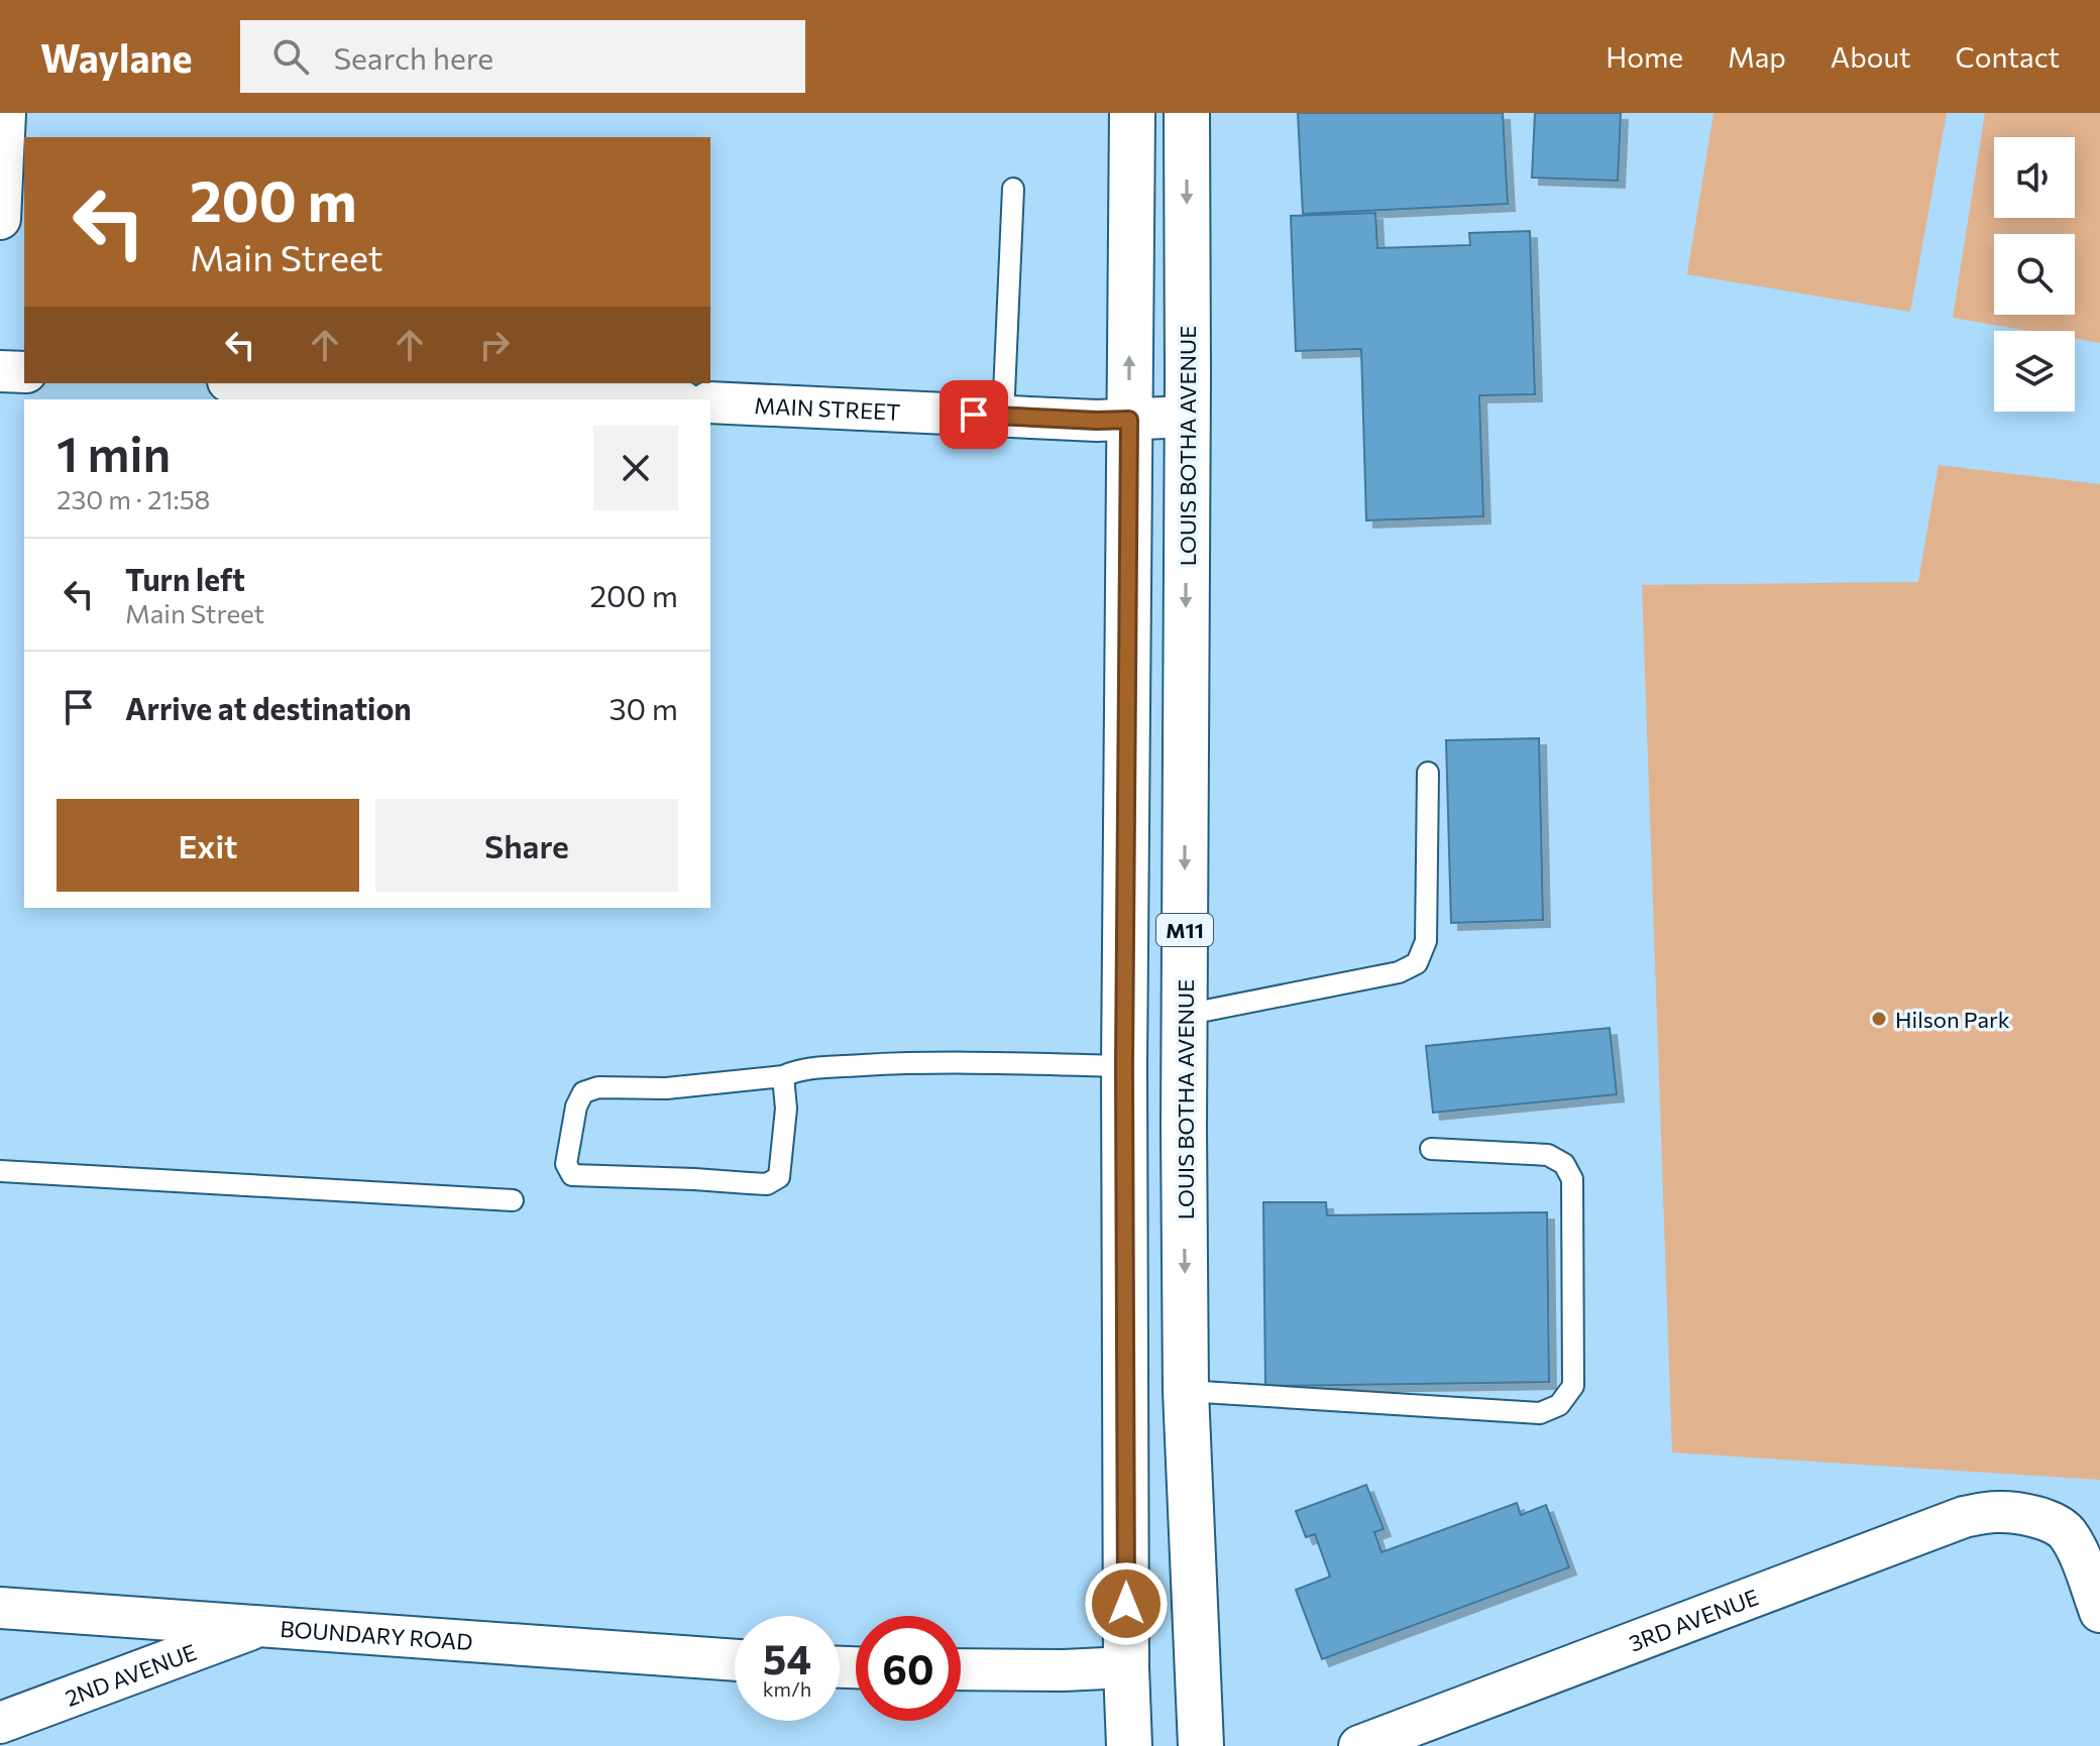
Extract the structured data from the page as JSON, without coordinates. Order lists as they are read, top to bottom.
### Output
{
  "streets": {
    "main road": ["LOUIS BOTHA AVENUE", "M11"],
    "street": [
      "MAIN STREET",
      "3RD AVENUE",
      "BOUNDARY ROAD",
      "2ND AVENUE"
    ]
  },
  "crossings": [
    ["MAIN STREET", "LOUIS BOTHA AVENUE"],
    ["MAIN STREET", "M11"],
    ["BOUNDARY ROAD", "2ND AVENUE"]
  ],
  "places": ["Hilson Park"],
  "page": {
    "header": "Waylane",
    "search": "Search here",
    "nav": [
      "Home",
      "Map",
      "About",
      "Contact"
    ],
    "turn": ["200 m", "Main Street"],
    "heading": ["1 min", "230 m · 21:58"],
    "list": [
      {
        "name": "Turn left",
        "note": "Main Street",
        "value": "200 m"
      },
      {
        "name": "Arrive at destination",
        "value": "30 m"
      }
    ],
    "buttons": ["Exit", "Share"],
    "speed": "54 km/h",
    "limit": "60"
  }
}
